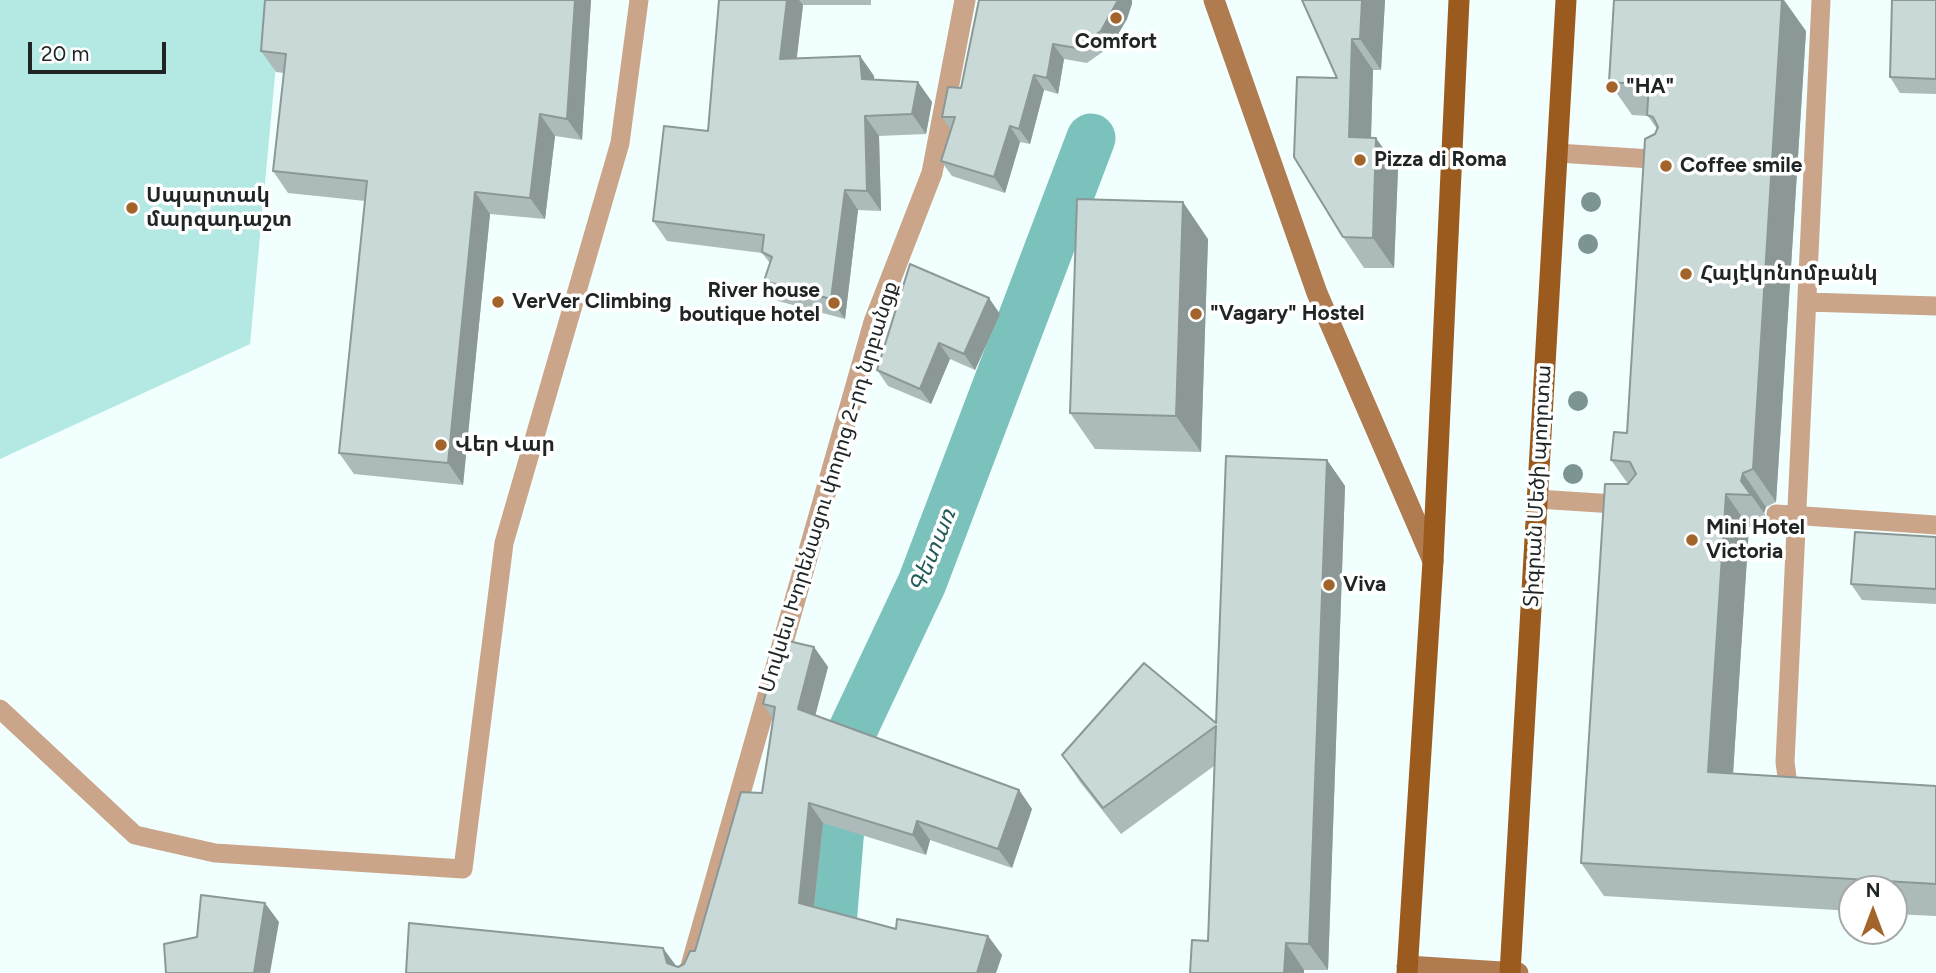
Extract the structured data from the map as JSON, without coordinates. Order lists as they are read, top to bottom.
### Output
{
  "streets": {
    "main road": ["Տիգրան Մեծի պողոտա"],
    "street": ["Մովսես Խորենացու փողոց 2-րդ նրբանցք"]
  },
  "water": ["Գետառ"],
  "places": [
    "Comfort",
    "\"HA\"",
    "Pizza di Roma",
    "Coffee smile",
    "Սպարտակ մարզադաշտ",
    "Հայէկոնոմբանկ",
    "VerVer Climbing",
    "River house boutique hotel",
    "\"Vagary\" Hostel",
    "Վեր Վար",
    "Mini Hotel Victoria",
    "Viva"
  ],
  "scale_bar": "20 m",
  "north": "top"
}
